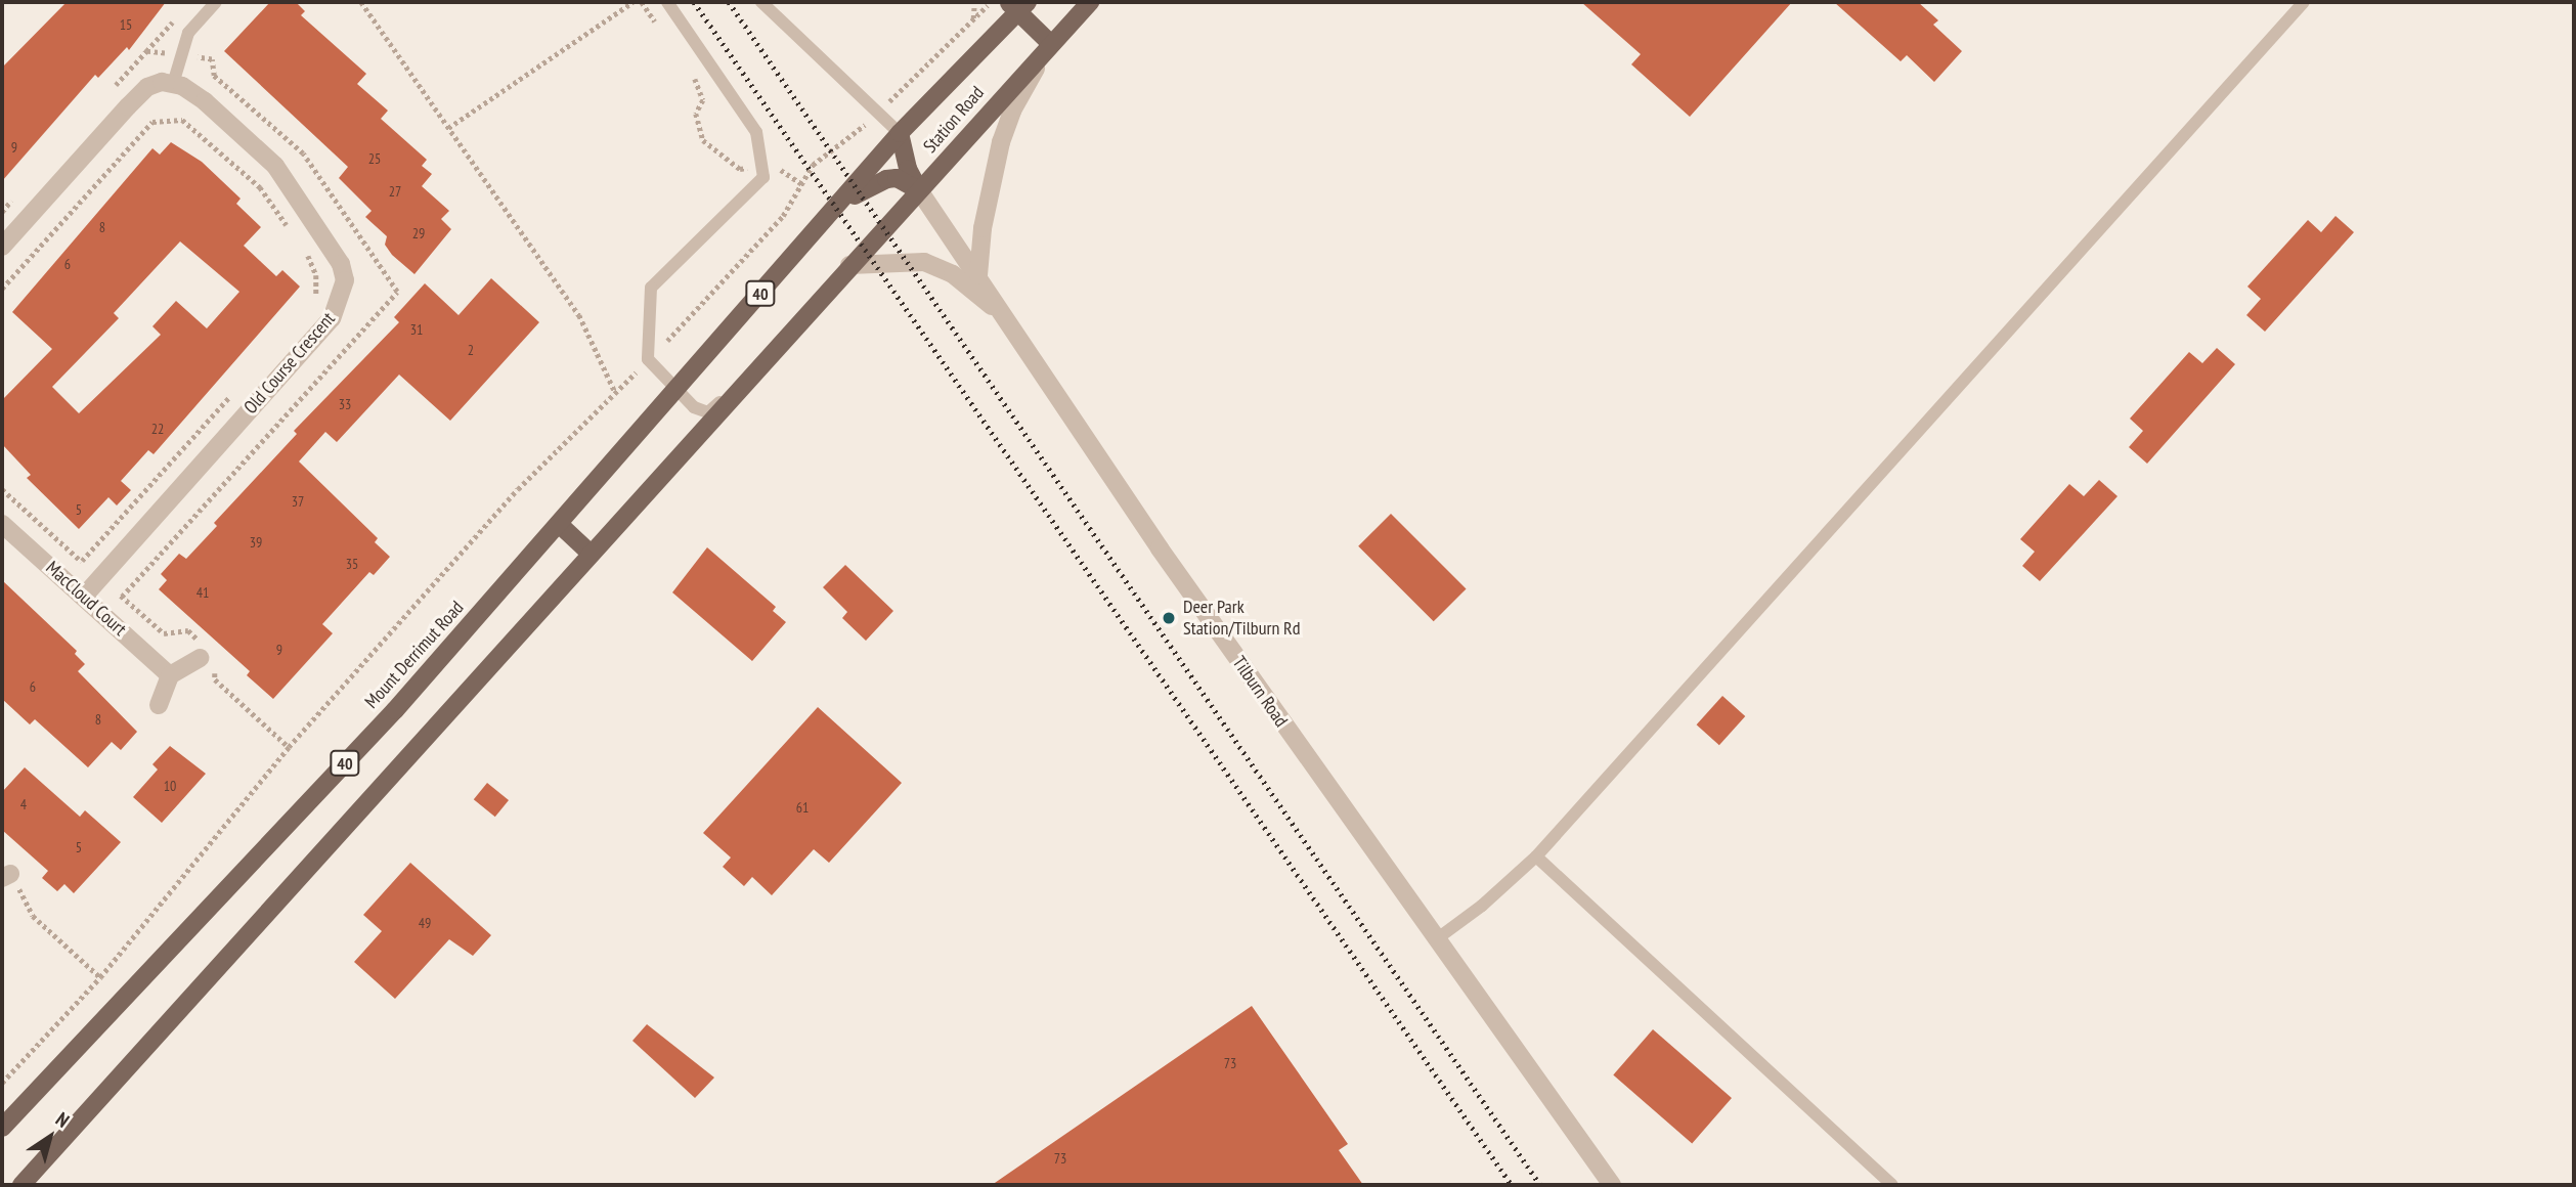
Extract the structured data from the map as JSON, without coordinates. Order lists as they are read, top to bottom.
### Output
{
  "streets": {
    "main road": ["Station Road", "40", "Mount Derrimut Road"],
    "street": ["Old Course Crescent", "MacCloud Court", "Tilburn Road"]
  },
  "crossings": [
    ["Station Road", "40"],
    ["Station Road", "Mount Derrimut Road"],
    ["Station Road", "Tilburn Road"],
    ["Old Course Crescent", "MacCloud Court"]
  ],
  "places": ["Deer Park Station/Tilburn Rd"],
  "house_numbers": [
    "15",
    "9",
    "25",
    "27",
    "8",
    "29",
    "6",
    "31",
    "2",
    "33",
    "22",
    "37",
    "5",
    "39",
    "35",
    "41",
    "9",
    "6",
    "8",
    "10",
    "4",
    "61",
    "5",
    "49",
    "73",
    "73"
  ],
  "north": "top right"
}
